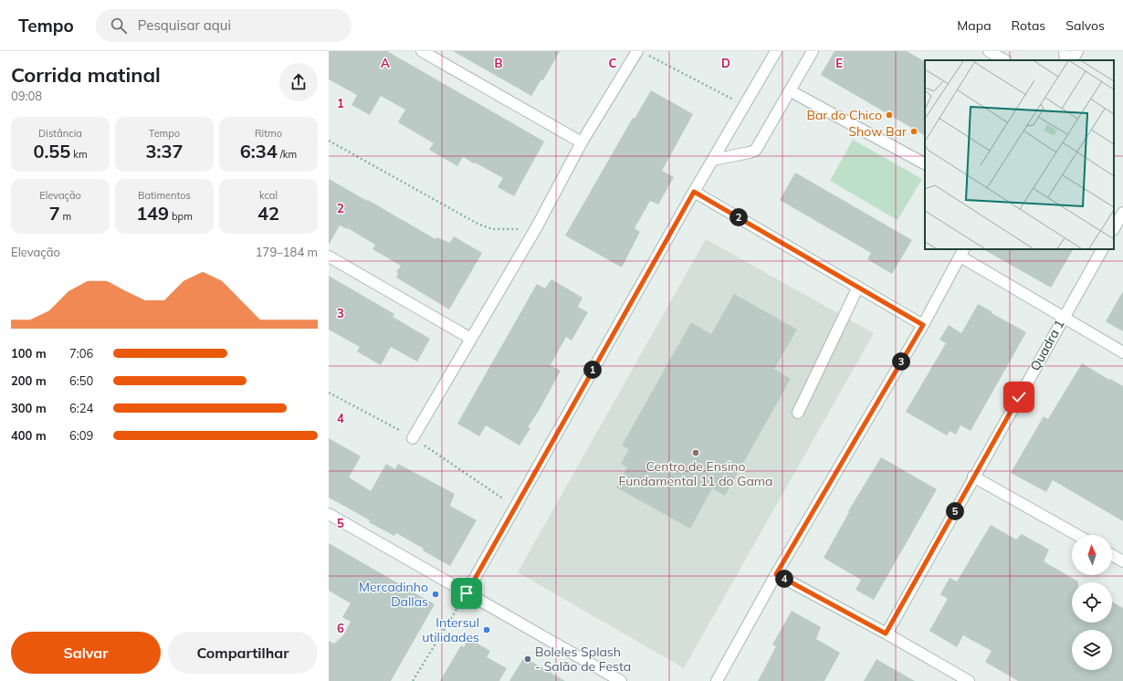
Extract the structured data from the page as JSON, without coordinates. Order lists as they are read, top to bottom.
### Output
{
  "streets": {
    "street": ["Quadra 1"]
  },
  "places": [
    "Bar do Chico",
    "Show Bar",
    "Centro de Ensino Fundamental 11 do Gama",
    "Mercadinho Dallas",
    "Intersul utilidades",
    "Boleles Splash - Salão de Festa"
  ],
  "north": "top",
  "page": {
    "header": "Tempo",
    "search": "Pesquisar aqui",
    "nav": ["Mapa", "Rotas", "Salvos"],
    "heading": ["Corrida matinal", "09:08"],
    "stats": [
      ["Distância", "0.55 km"],
      ["Tempo", "3:37"],
      ["Ritmo", "6:34 /km"],
      ["Elevação", "7 m"],
      ["Batimentos", "149 bpm"],
      ["kcal", "42"]
    ],
    "pins": [
      "2",
      "3",
      "1",
      "5",
      "4"
    ],
    "chart": ["Elevação", "179–184 m"],
    "list": [
      {
        "name": "100 m",
        "note": "7:06"
      },
      {
        "name": "200 m",
        "note": "6:50"
      },
      {
        "name": "300 m",
        "note": "6:24"
      },
      {
        "name": "400 m",
        "note": "6:09"
      }
    ],
    "buttons": ["Salvar", "Compartilhar"]
  },
  "grid": {
    "columns": [
      "A",
      "B",
      "C",
      "D",
      "E"
    ],
    "rows": [
      "1",
      "2",
      "3",
      "4",
      "5",
      "6"
    ]
  }
}
